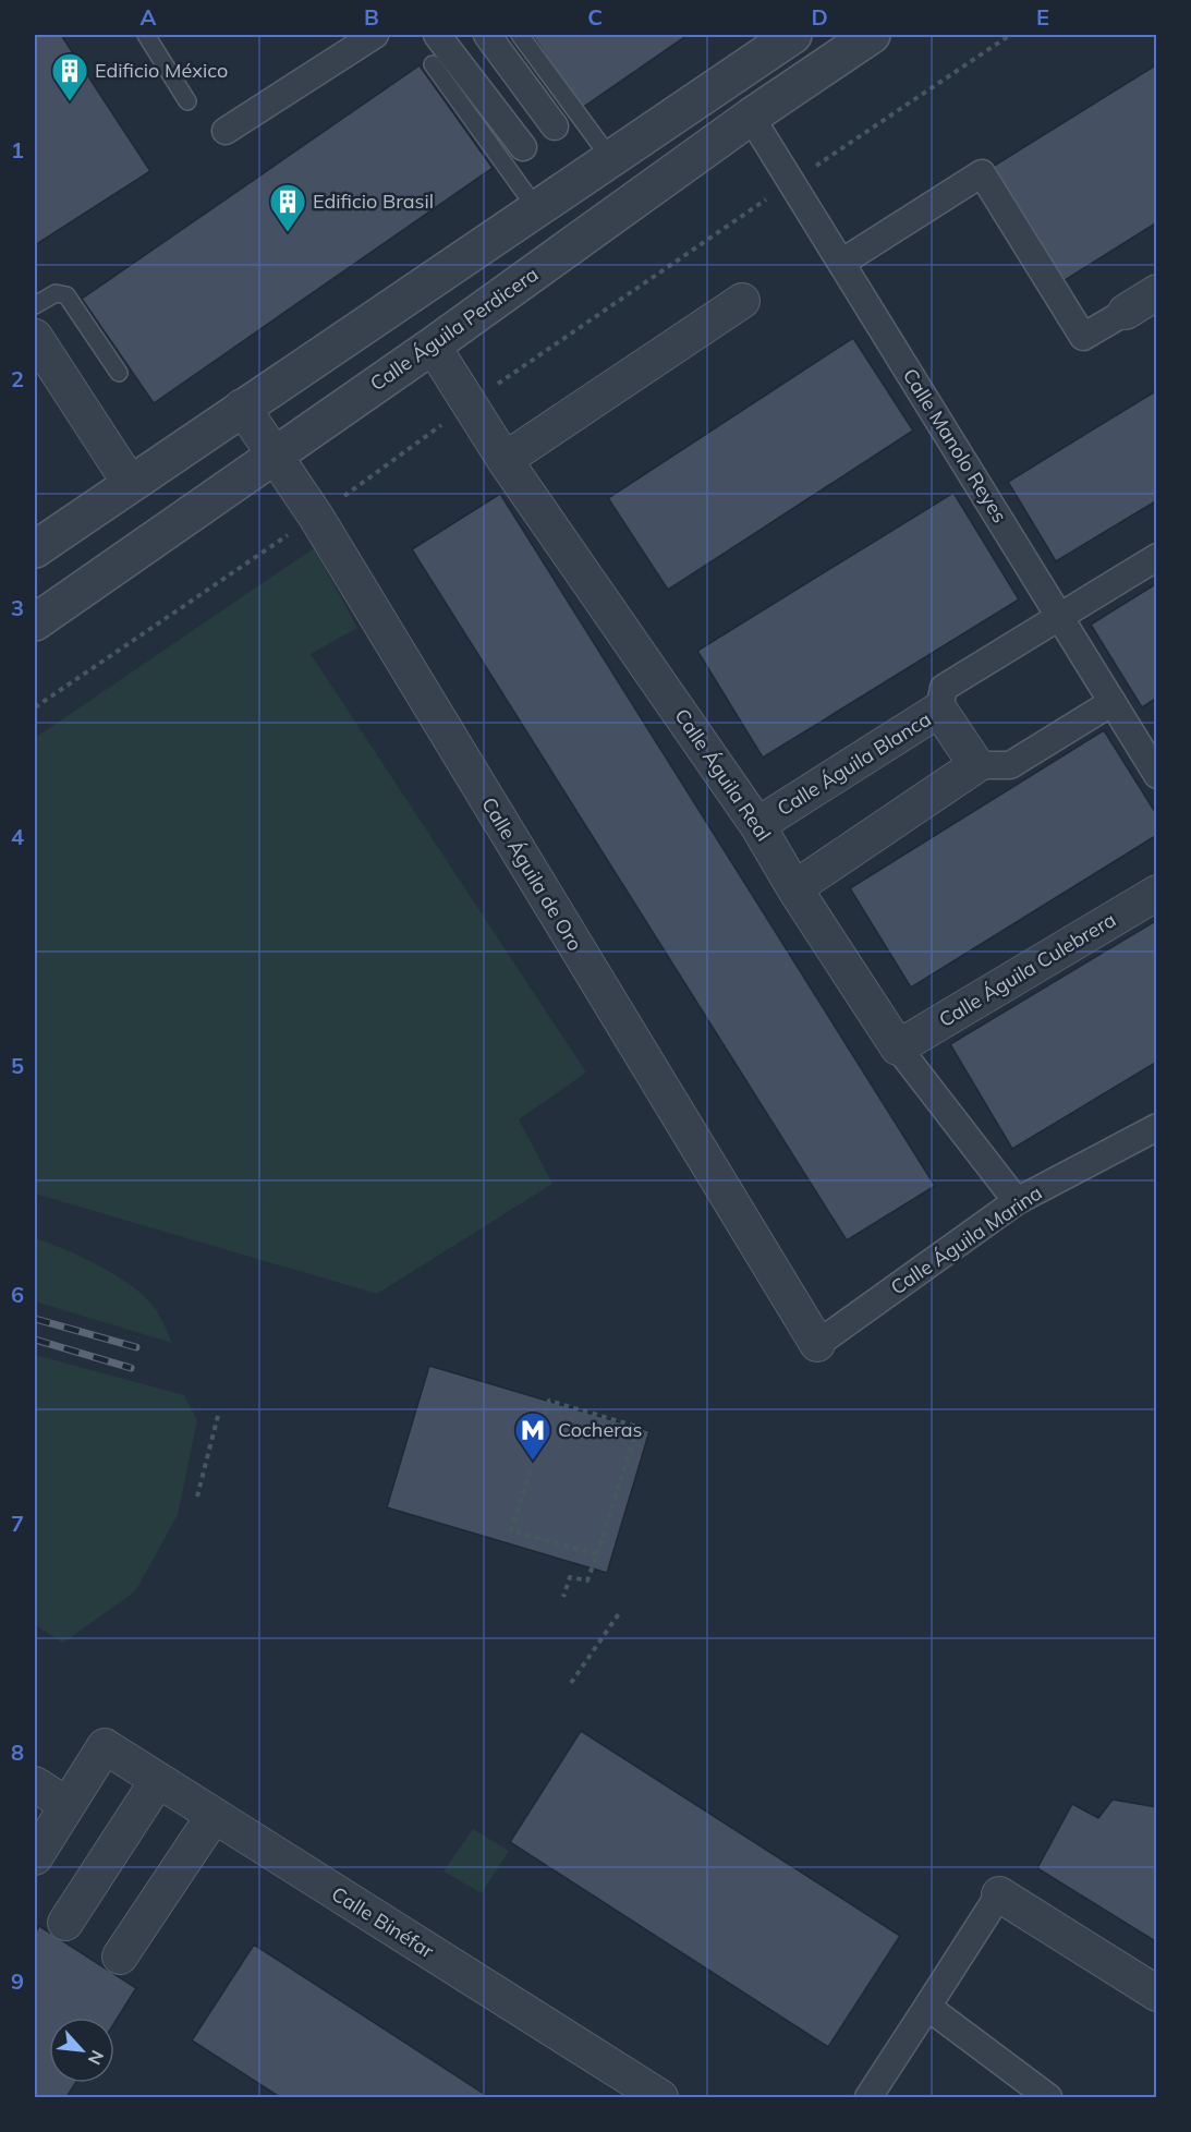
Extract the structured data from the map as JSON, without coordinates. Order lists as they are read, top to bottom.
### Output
{
  "streets": {
    "street": [
      "Calle Águila Perdicera",
      "Calle Manolo Reyes",
      "Calle Águila Blanca",
      "Calle Águila Real",
      "Calle Águila de Oro",
      "Calle Águila Culebrera",
      "Calle Águila Marina",
      "Calle Binéfar"
    ]
  },
  "crossings": [
    ["Calle Águila Perdicera", "Calle Manolo Reyes"],
    ["Calle Águila Perdicera", "Calle Águila Real"],
    ["Calle Águila Perdicera", "Calle Águila de Oro"],
    ["Calle Águila Blanca", "Calle Águila Real"],
    ["Calle Águila Real", "Calle Águila Culebrera"],
    ["Calle Águila Real", "Calle Águila Marina"],
    ["Calle Águila de Oro", "Calle Águila Marina"]
  ],
  "places": {
    "building": ["Edificio México", "Edificio Brasil"],
    "metro station": ["Cocheras"]
  },
  "north": "bottom right",
  "grid": {
    "columns": [
      "A",
      "B",
      "C",
      "D",
      "E"
    ],
    "rows": [
      "1",
      "2",
      "3",
      "4",
      "5",
      "6",
      "7",
      "8",
      "9"
    ]
  }
}
